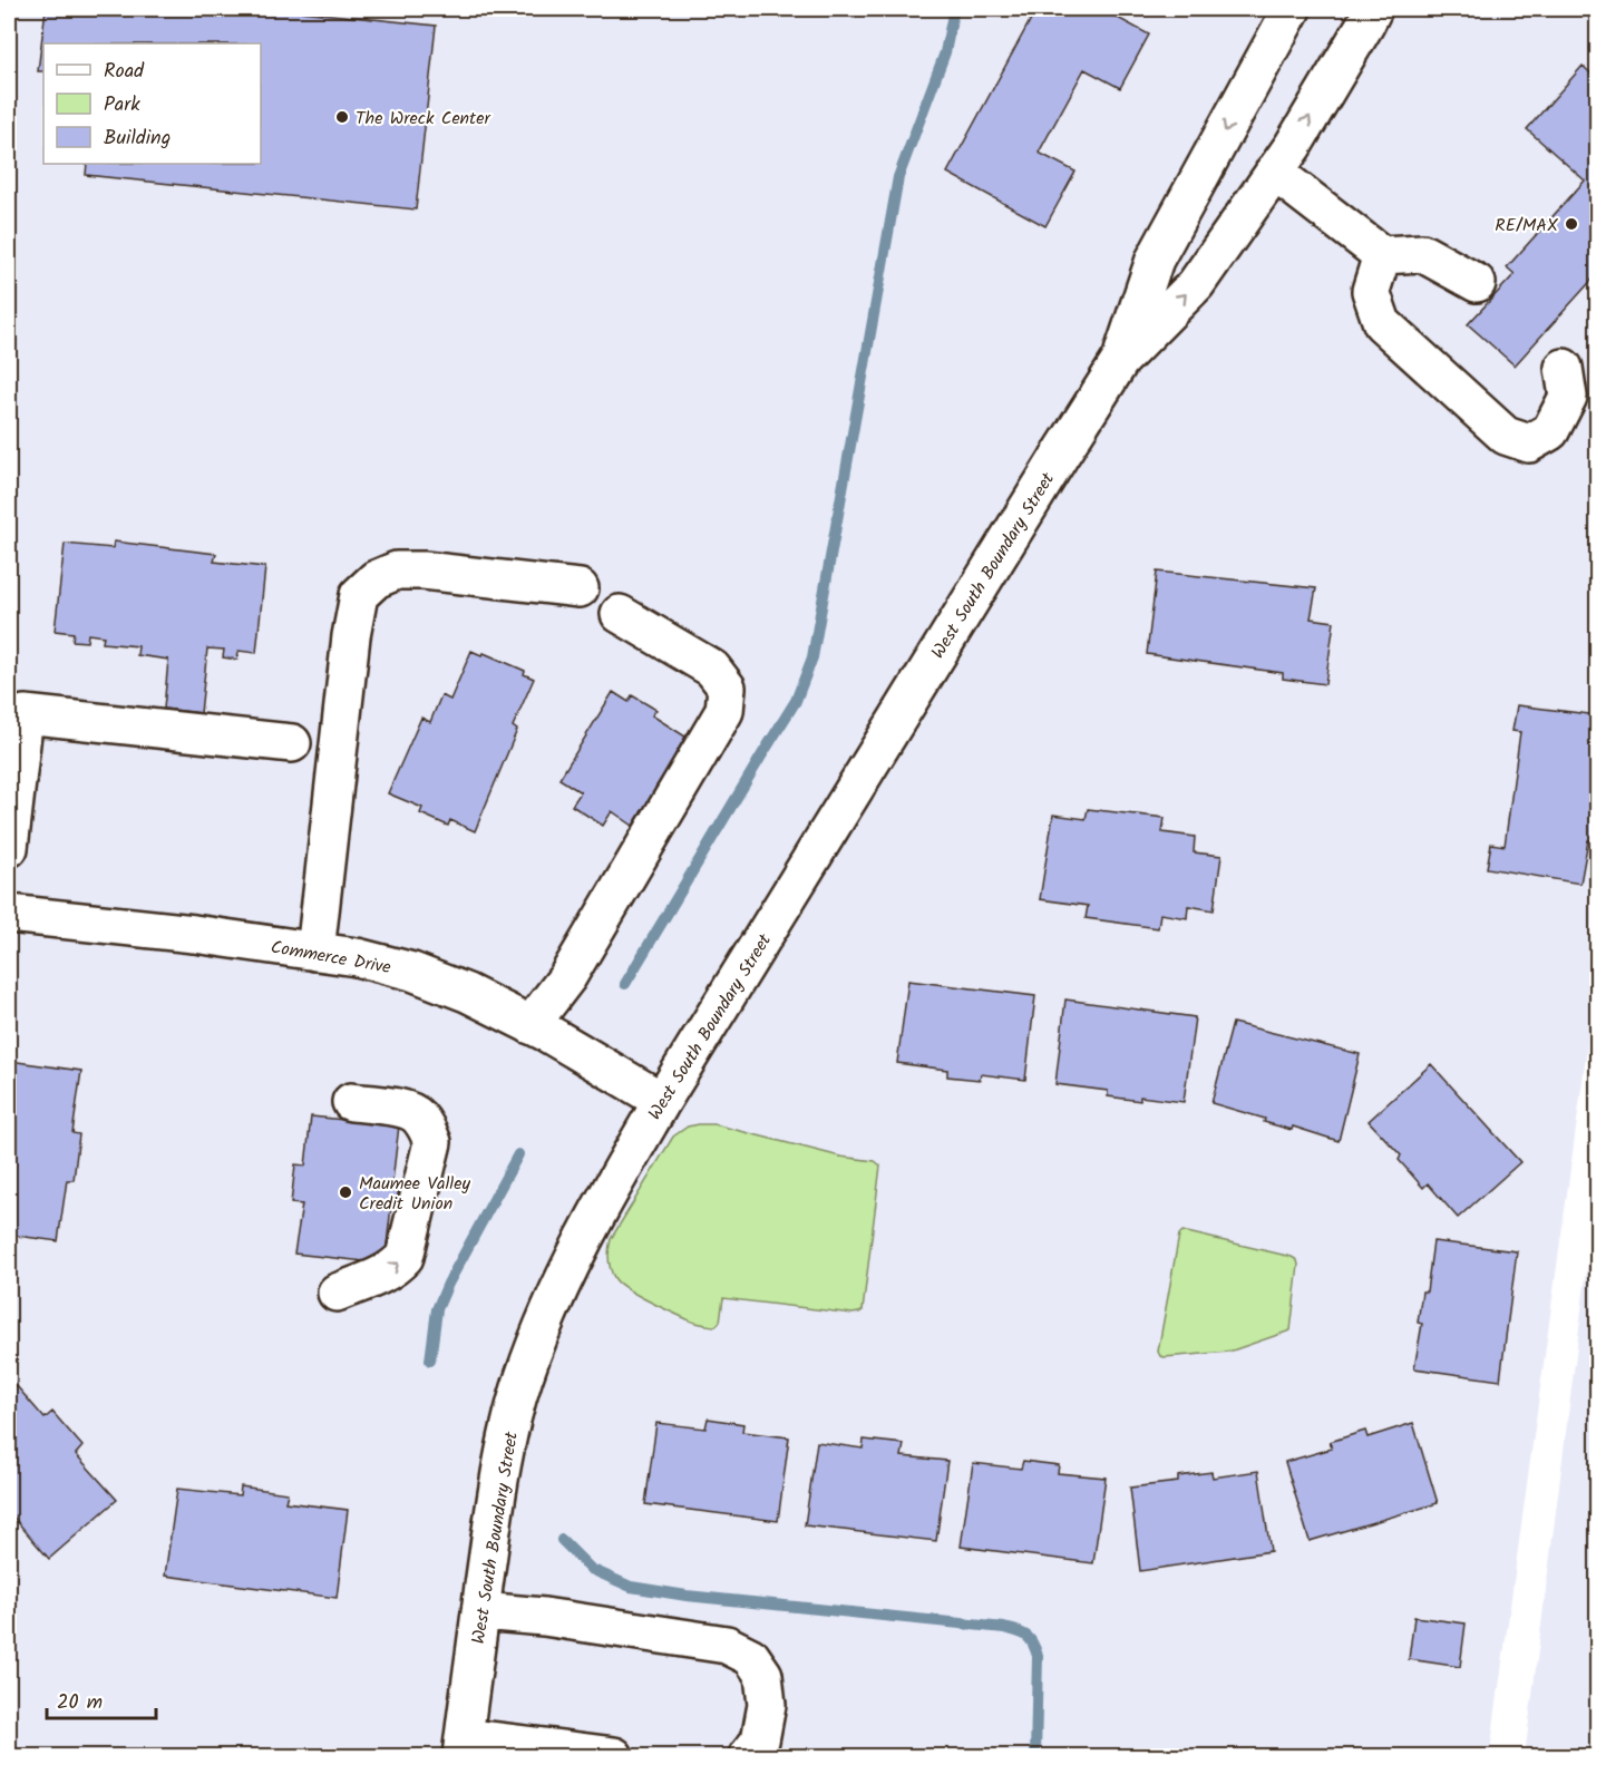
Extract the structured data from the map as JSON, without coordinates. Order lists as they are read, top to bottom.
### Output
{
  "streets": {
    "street": ["West South Boundary Street", "Commerce Drive"]
  },
  "crossings": [
    ["West South Boundary Street", "Commerce Drive"]
  ],
  "places": ["The Wreck Center", "RE/MAX", "Maumee Valley Credit Union"],
  "legend": ["Road", "Park", "Building"],
  "scale_bar": "20 m"
}
